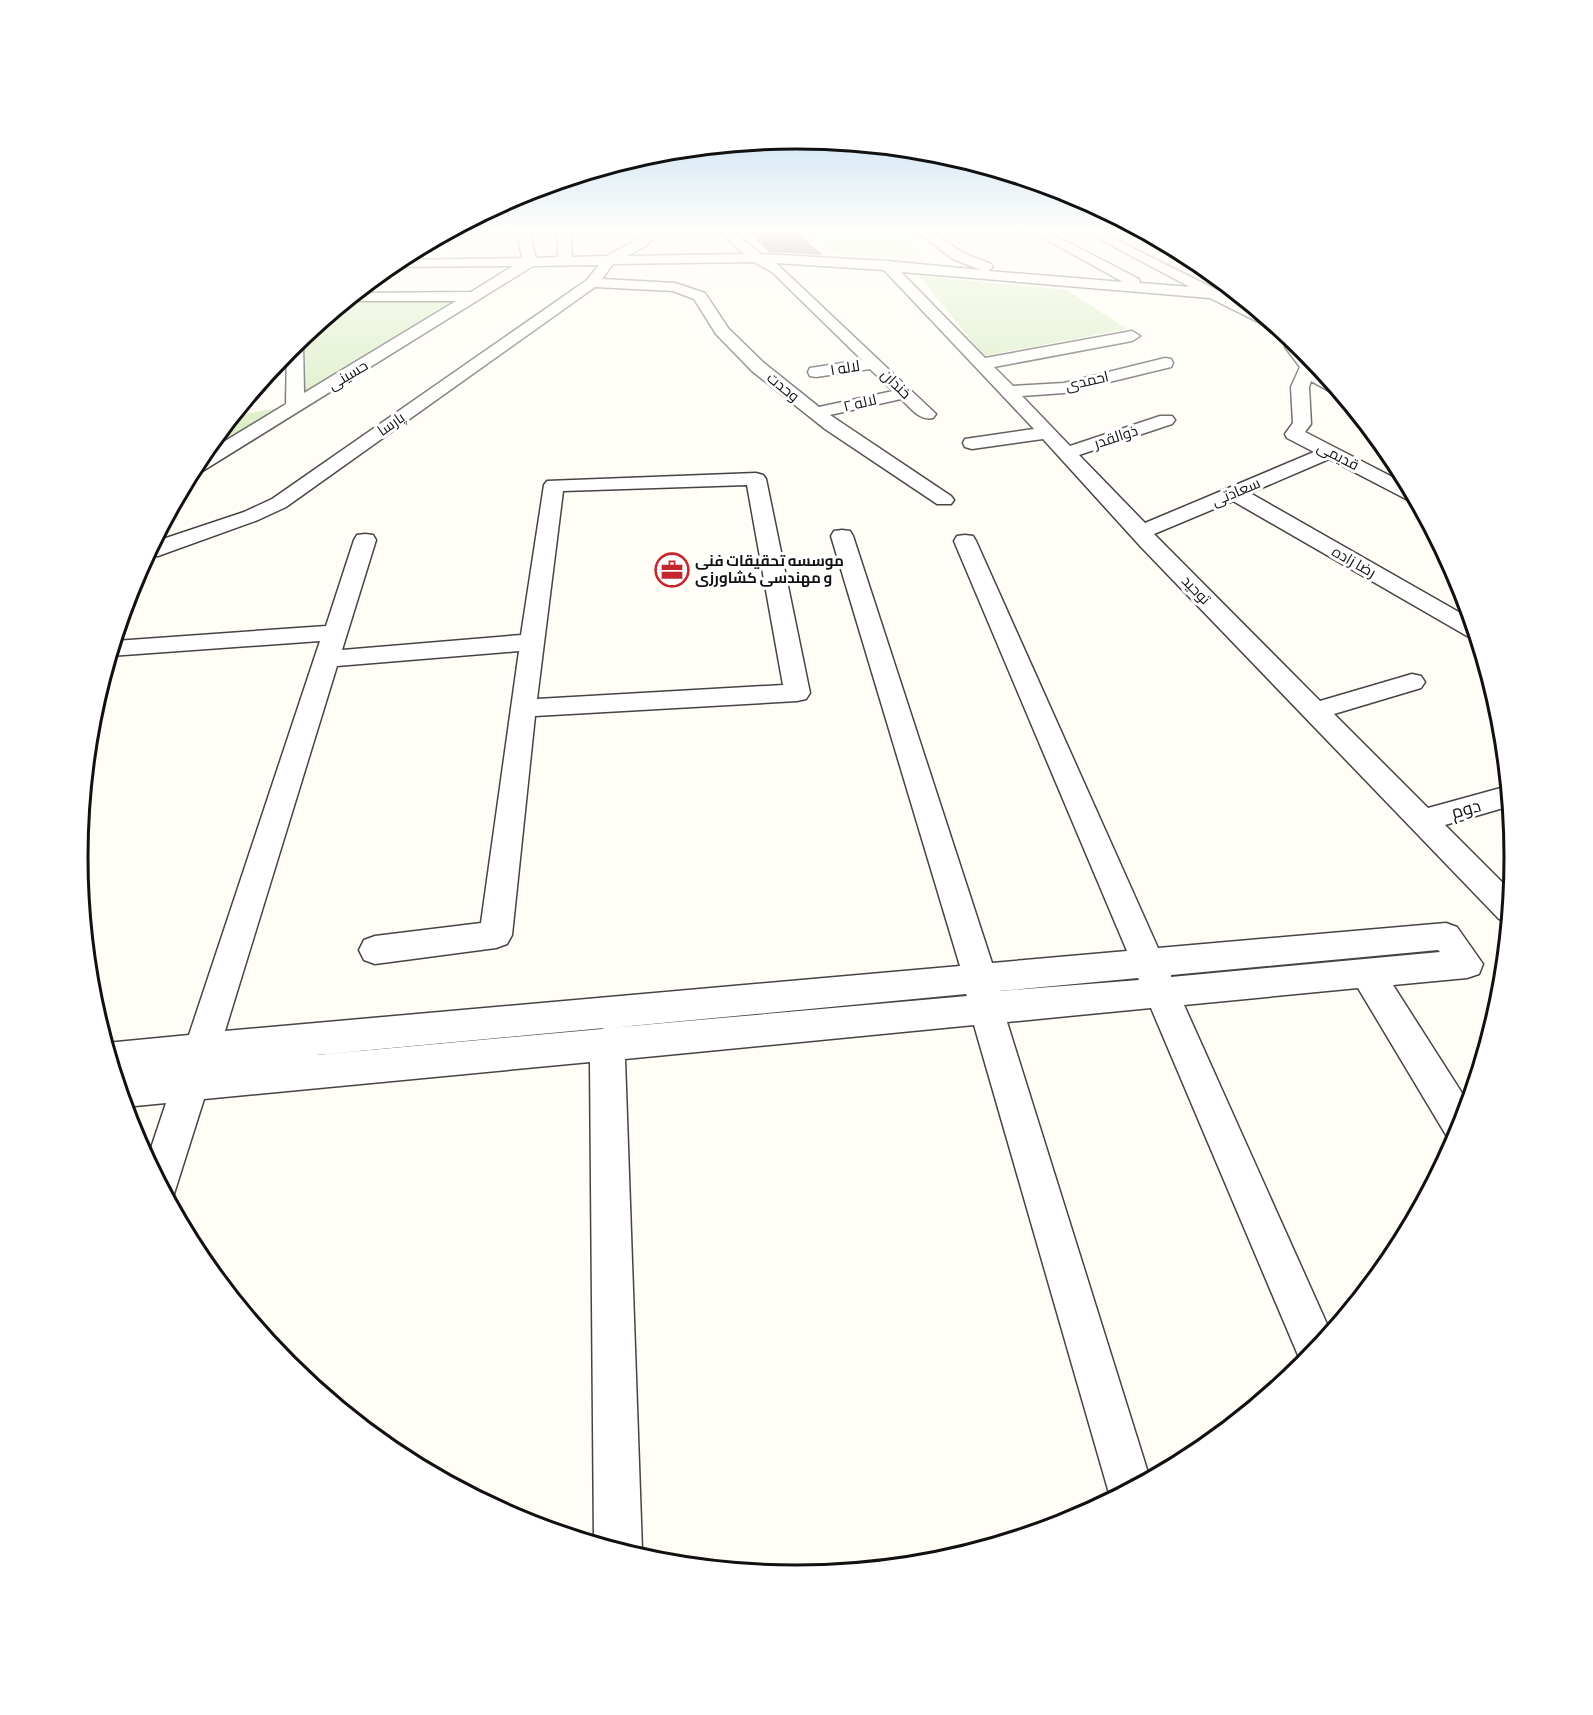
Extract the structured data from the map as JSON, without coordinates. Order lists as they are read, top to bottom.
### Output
{
  "streets": {
    "street": [
      "لاله ۱",
      "حسینی",
      "احمدی",
      "خندان",
      "وحدت",
      "لاله ۲",
      "پارسا",
      "ذوالقدر",
      "قدیمی",
      "سعادتی",
      "رضا زاده",
      "توحید",
      "دوم"
    ]
  },
  "crossings": [
    ["لاله ۱", "خندان"],
    ["احمدی", "توحید"],
    ["خندان", "لاله ۲"],
    ["وحدت", "لاله ۲"],
    ["ذوالقدر", "توحید"],
    ["قدیمی", "سعادتی"],
    ["سعادتی", "رضا زاده"],
    ["سعادتی", "توحید"],
    ["توحید", "دوم"]
  ],
  "places": {
    "office": ["موسسه تحقیقات فنی و مهندسی کشاورزی"]
  }
}
